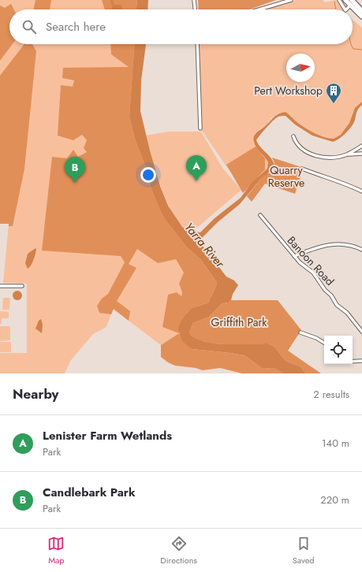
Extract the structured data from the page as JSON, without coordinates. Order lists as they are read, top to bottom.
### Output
{
  "streets": {
    "street": ["Banoon Road"]
  },
  "water": ["Yarra River"],
  "parks": ["Quarry Reserve", "Griffith Park"],
  "places": {
    "building": ["Pert Workshop"]
  },
  "north": "right",
  "page": {
    "search": "Search here",
    "pins": ["A", "B"],
    "heading": ["Nearby", "2 results"],
    "list": [
      {
        "mark": "A",
        "name": "Lenister Farm Wetlands",
        "note": "Park",
        "value": "140 m"
      },
      {
        "mark": "B",
        "name": "Candlebark Park",
        "note": "Park",
        "value": "220 m"
      }
    ],
    "nav": ["Map", "Directions", "Saved"]
  }
}
